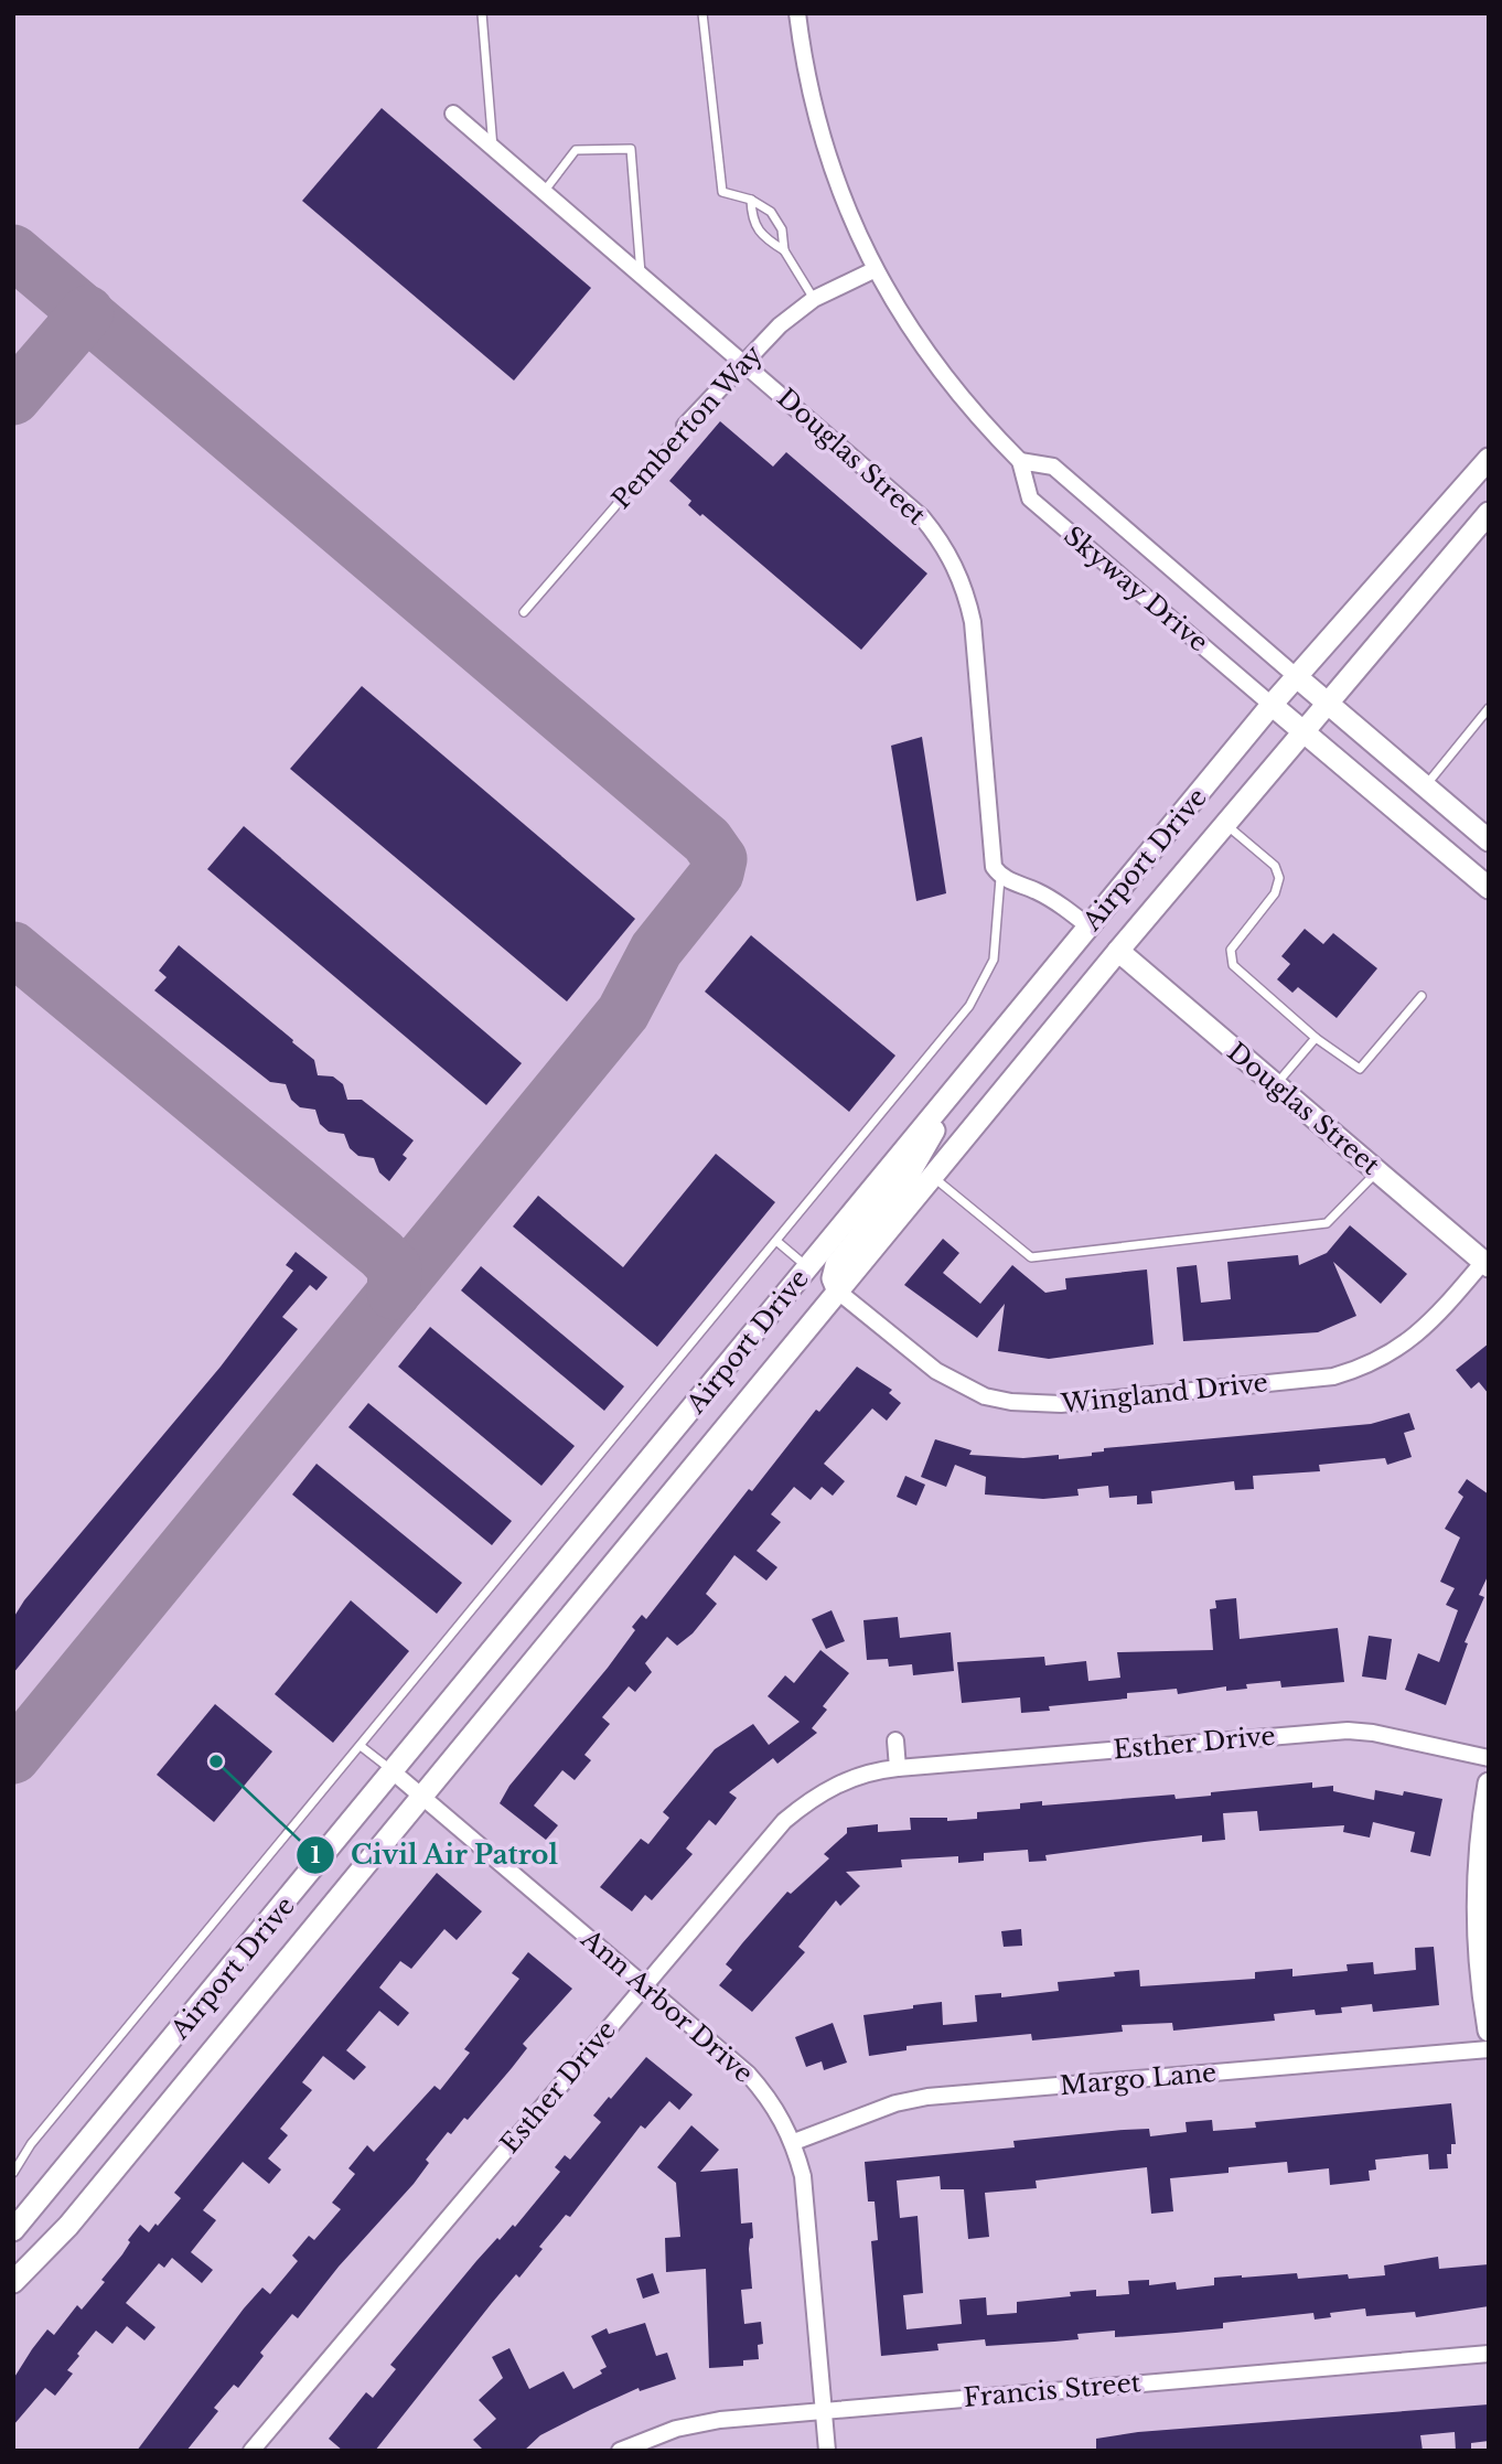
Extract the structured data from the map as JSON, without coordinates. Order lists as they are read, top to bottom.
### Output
{
  "streets": {
    "main road": ["Douglas Street", "Airport Drive"],
    "street": [
      "Pemberton Way",
      "Skyway Drive",
      "Wingland Drive",
      "Esther Drive",
      "Ann Arbor Drive",
      "Margo Lane",
      "Francis Street"
    ]
  },
  "crossings": [
    ["Pemberton Way", "Douglas Street"],
    ["Pemberton Way", "Skyway Drive"],
    ["Douglas Street", "Airport Drive"],
    ["Douglas Street", "Wingland Drive"],
    ["Skyway Drive", "Airport Drive"],
    ["Airport Drive", "Wingland Drive"],
    ["Airport Drive", "Ann Arbor Drive"],
    ["Esther Drive", "Ann Arbor Drive"],
    ["Ann Arbor Drive", "Margo Lane"],
    ["Ann Arbor Drive", "Francis Street"]
  ],
  "places": ["Civil Air Patrol"]
}
